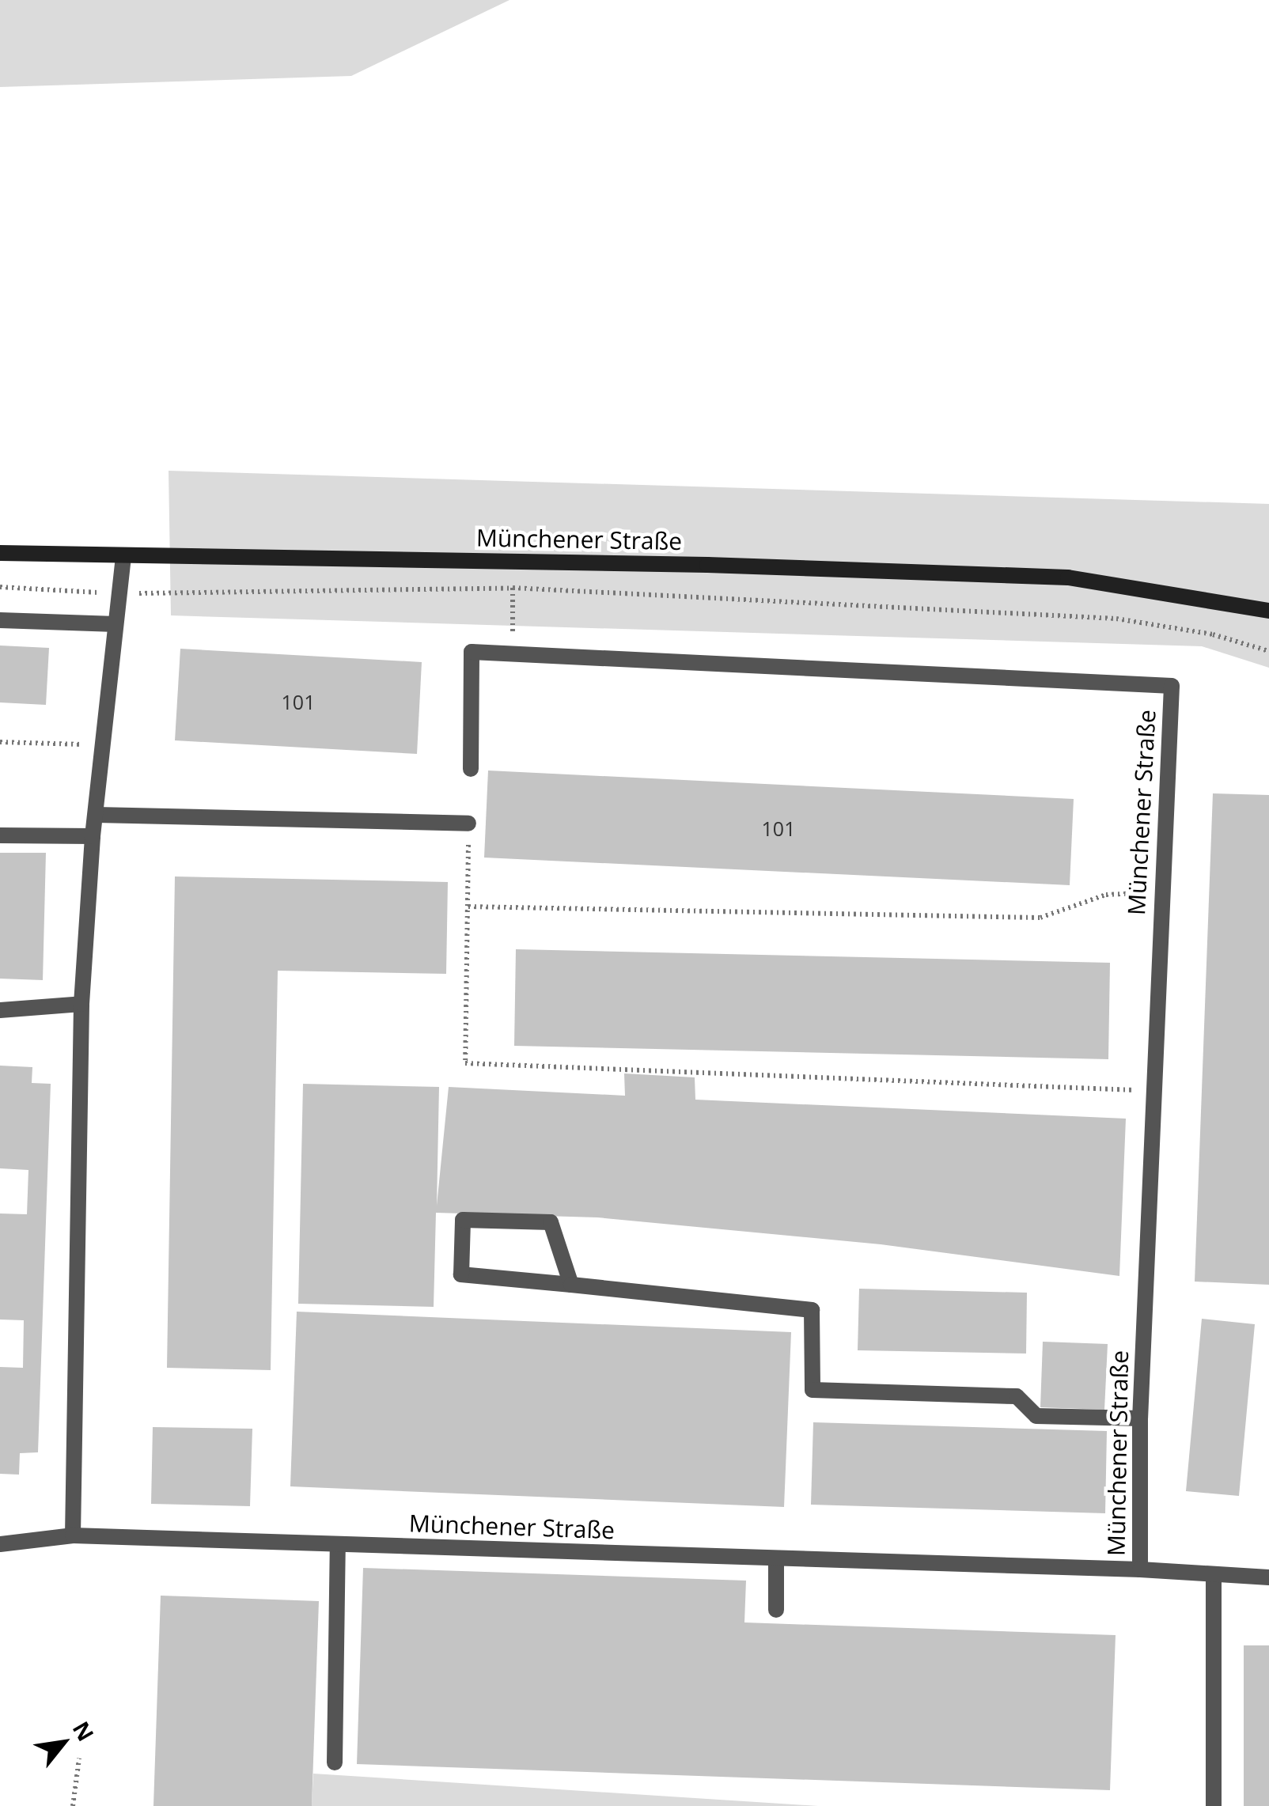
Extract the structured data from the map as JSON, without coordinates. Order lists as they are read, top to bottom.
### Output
{
  "streets": {
    "main road": ["Münchener Straße"]
  },
  "house_numbers": ["101", "101"],
  "north": "top right"
}
